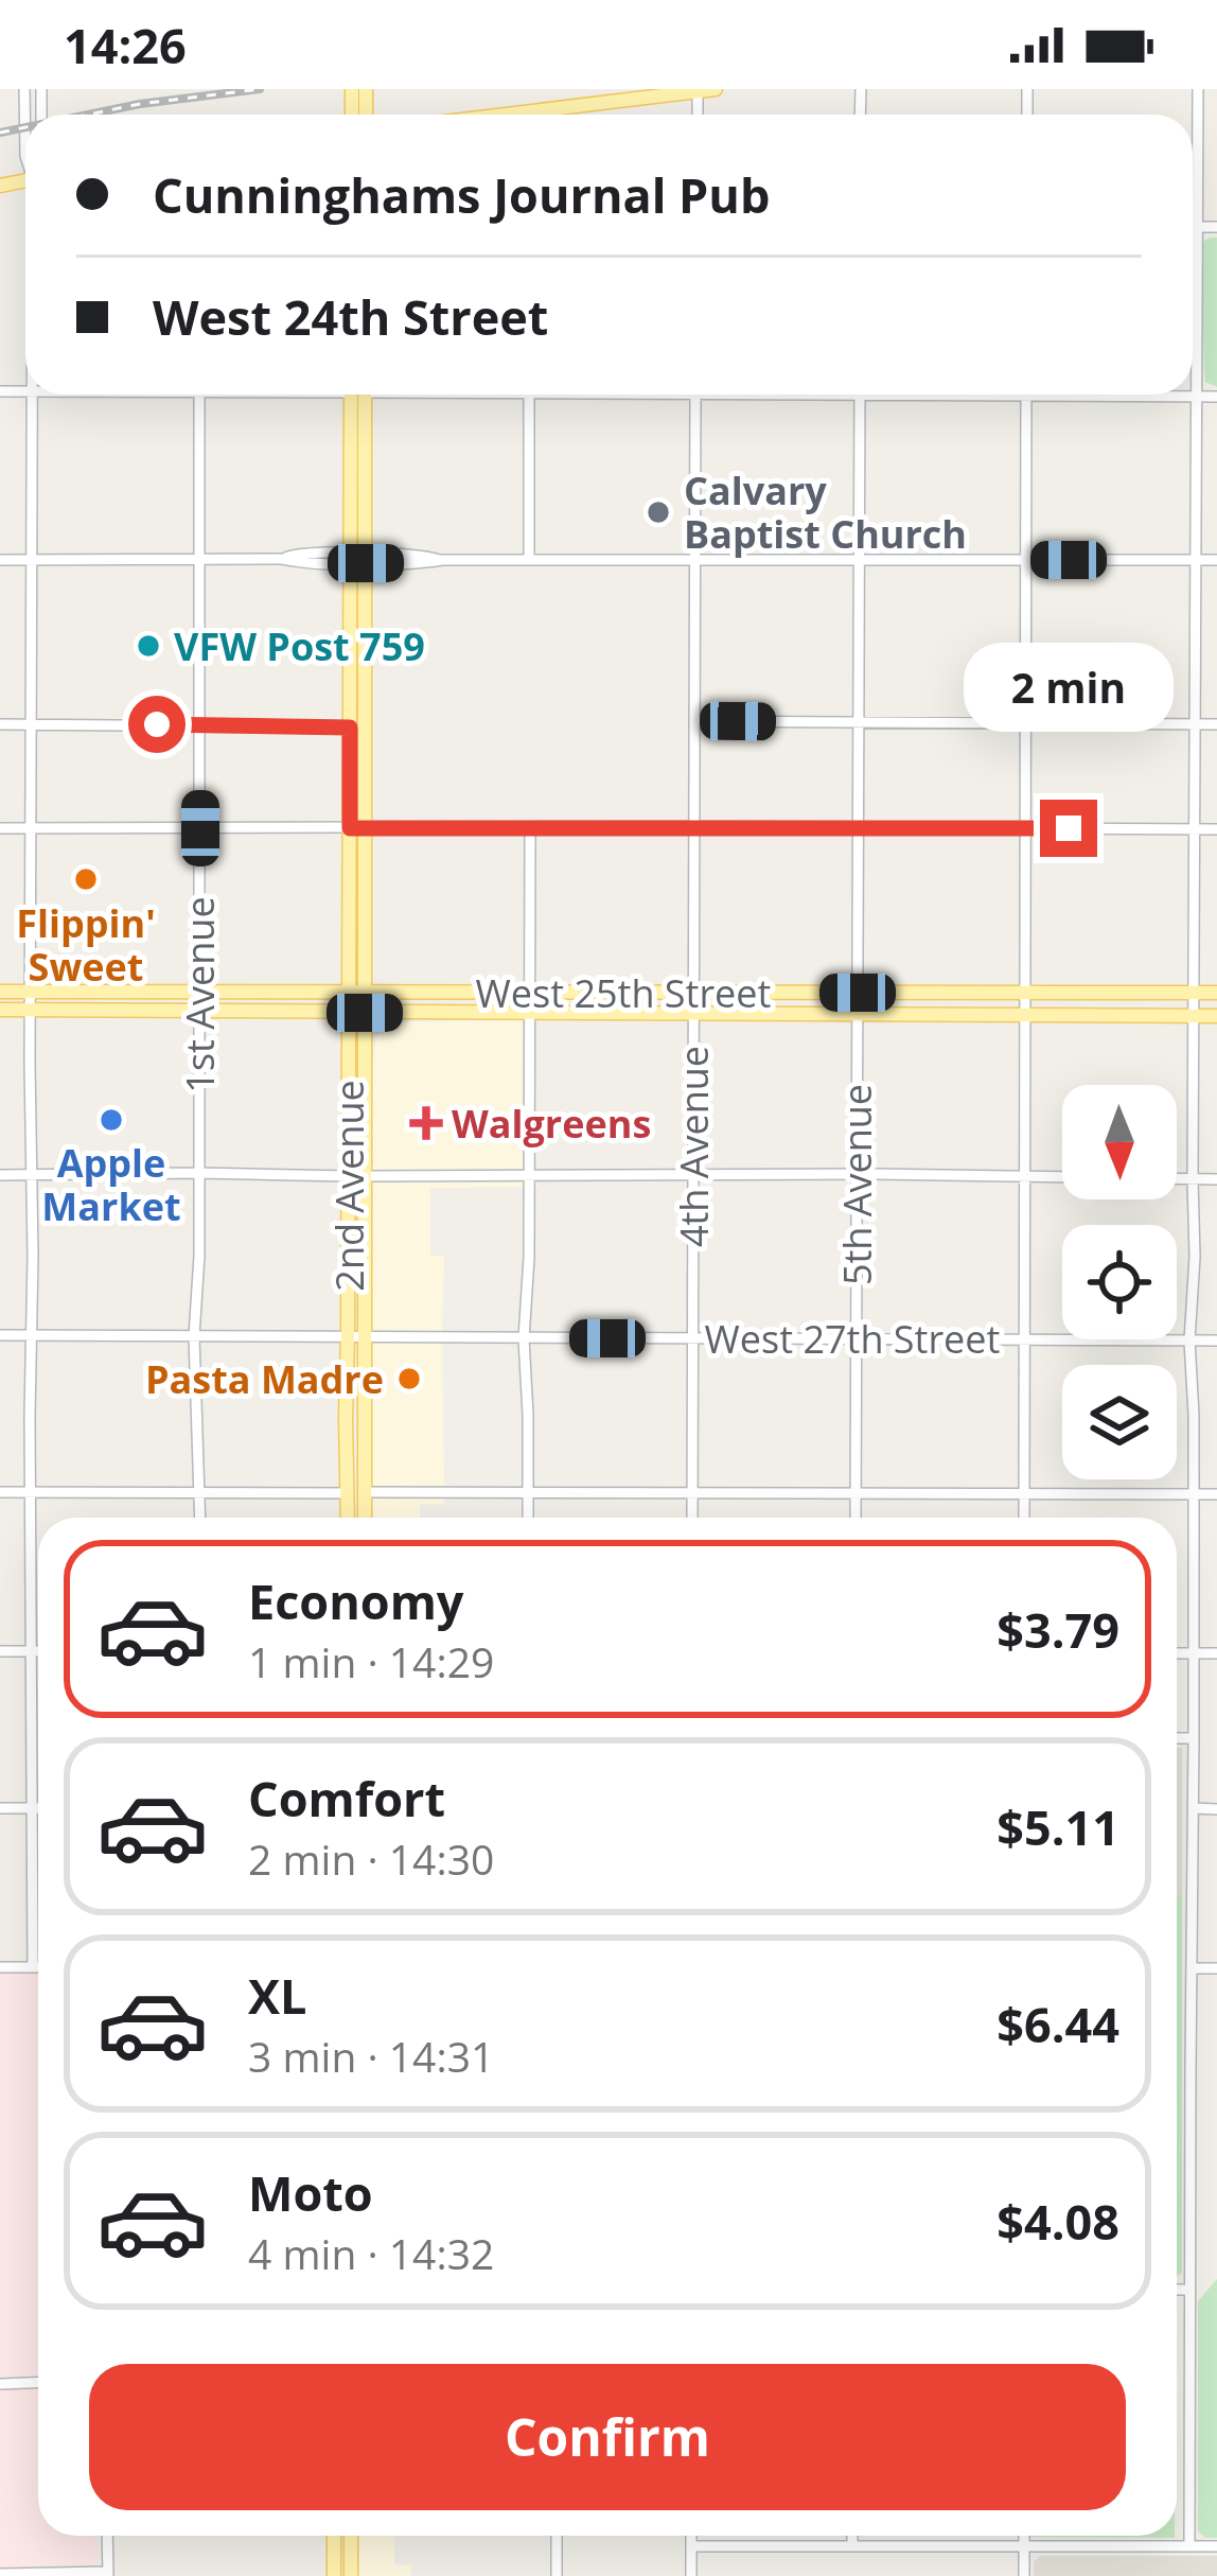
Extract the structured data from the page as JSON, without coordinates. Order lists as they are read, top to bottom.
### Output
{
  "streets": {
    "main road": ["West 25th Street", "2nd Avenue"],
    "street": [
      "1st Avenue",
      "4th Avenue",
      "5th Avenue",
      "West 27th Street"
    ]
  },
  "crossings": [
    ["West 25th Street", "1st Avenue"],
    ["West 25th Street", "4th Avenue"],
    ["West 25th Street", "5th Avenue"],
    ["West 25th Street", "2nd Avenue"],
    ["1st Avenue", "West 27th Street"],
    ["4th Avenue", "West 27th Street"],
    ["5th Avenue", "West 27th Street"],
    ["2nd Avenue", "West 27th Street"]
  ],
  "places": {
    "other": [
      "Calvary Baptist Church",
      "VFW Post 759",
      "Flippin' Sweet",
      "Apple Market",
      "Pasta Madre"
    ],
    "health": ["Walgreens"]
  },
  "north": "bottom",
  "page": {
    "status": "14:26",
    "banner": ["Cunninghams Journal Pub", "West 24th Street"],
    "bubble": "2 min",
    "list": [
      {
        "name": "Economy",
        "note": "1 min · 14:29",
        "value": "$3.79"
      },
      {
        "name": "Comfort",
        "note": "2 min · 14:30",
        "value": "$5.11"
      },
      {
        "name": "XL",
        "note": "3 min · 14:31",
        "value": "$6.44"
      },
      {
        "name": "Moto",
        "note": "4 min · 14:32",
        "value": "$4.08"
      }
    ],
    "buttons": "Confirm"
  }
}
